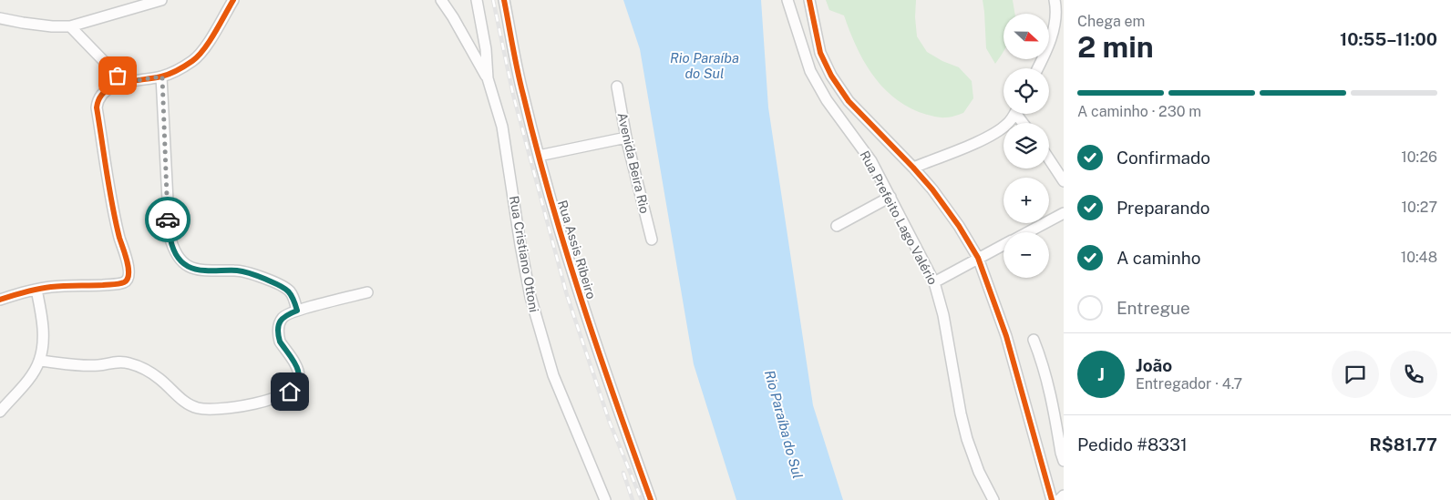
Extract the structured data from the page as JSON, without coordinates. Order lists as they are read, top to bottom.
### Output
{
  "streets": {
    "street": [
      "Avenida Beira Rio",
      "Rua Prefeito Lago Valério",
      "Rua Assis Ribeiro",
      "Rua Cristiano Ottoni"
    ]
  },
  "water": ["Rio Paraíba do Sul"],
  "north": "right",
  "page": {
    "heading": ["2 min", "Chega em", "10:55–11:00"],
    "panel": [
      "João",
      "Entregador · 4.7",
      "Pedido #8331",
      "R$81.77"
    ],
    "map_buttons": ["+", "−"],
    "bar": "A caminho · 230 m",
    "list": [
      ["Confirmado", "10:26"],
      ["Preparando", "10:27"],
      ["A caminho", "10:48"],
      "Entregue"
    ],
    "round": "J"
  }
}
